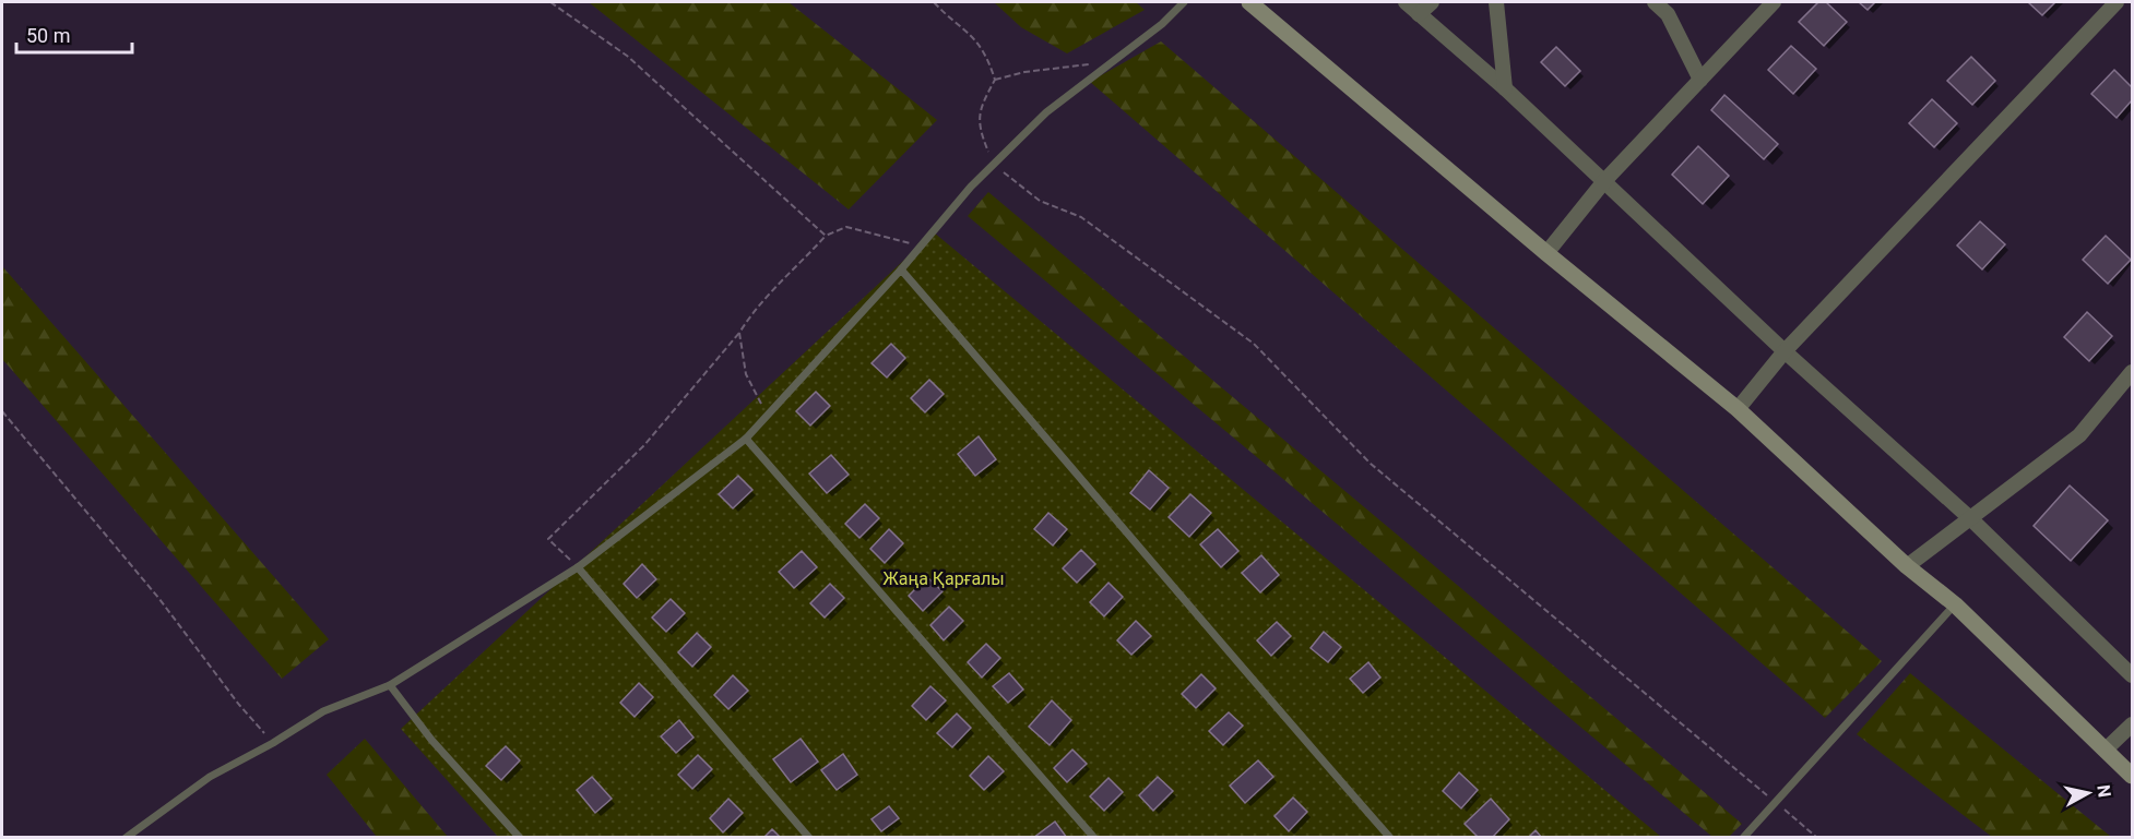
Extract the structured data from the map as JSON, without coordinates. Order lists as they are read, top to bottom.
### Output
{
  "parks": ["Жаңа Қарғалы"],
  "scale_bar": "50 m",
  "north": "right"
}
